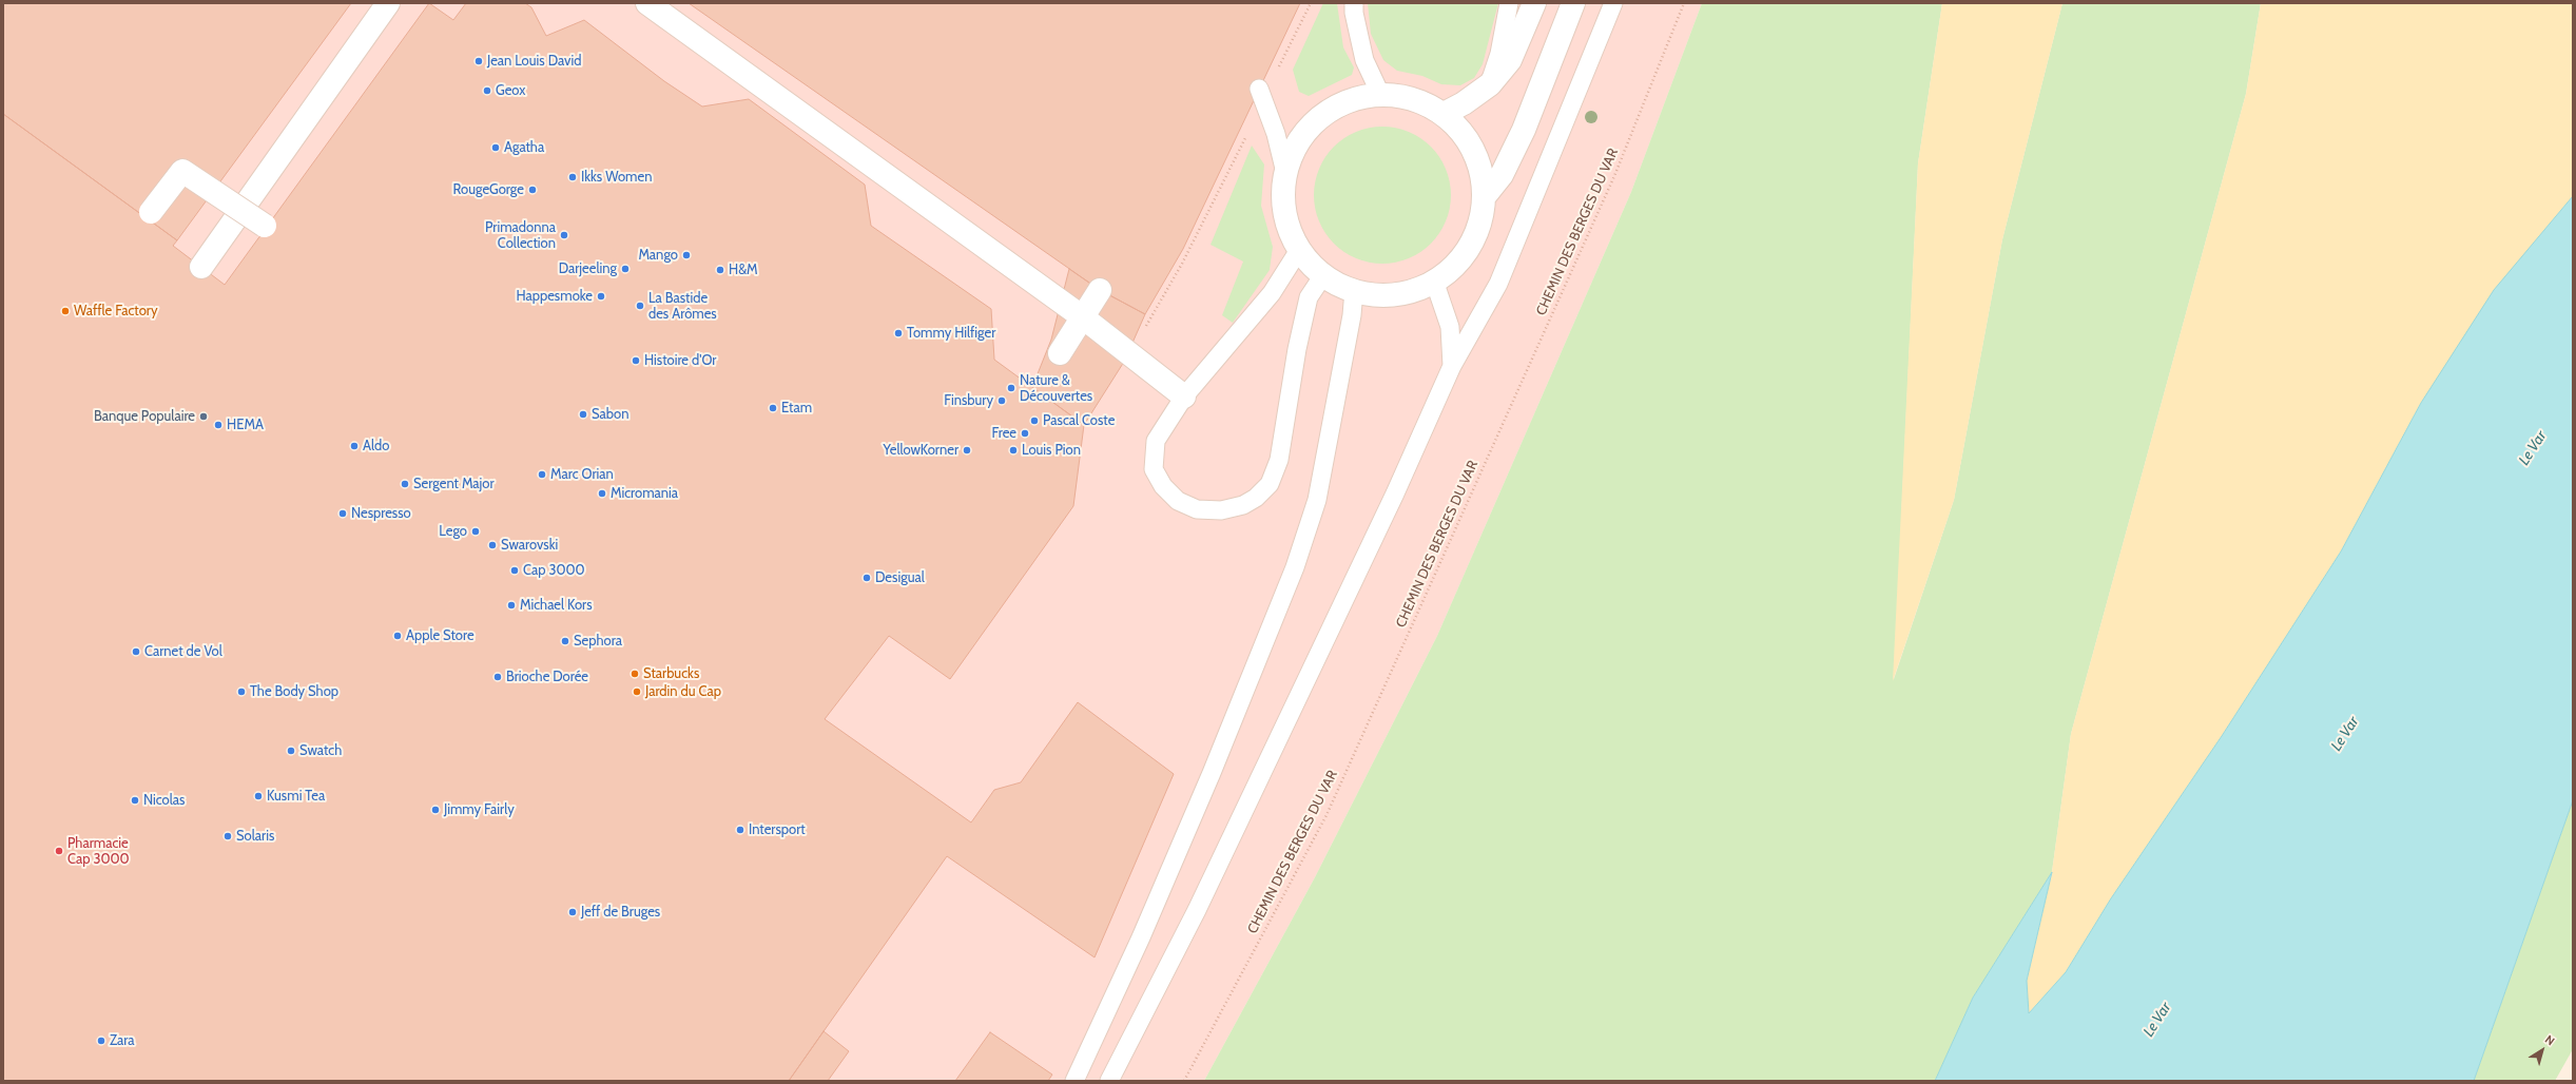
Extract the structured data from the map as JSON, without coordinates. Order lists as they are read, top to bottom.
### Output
{
  "streets": {
    "path": ["CHEMIN DES BERGES DU VAR"]
  },
  "water": ["Le Var"],
  "places": [
    "Jean Louis David",
    "Geox",
    "Agatha",
    "Ikks Women",
    "RougeGorge",
    "Primadonna Collection",
    "Mango",
    "Darjeeling",
    "H&M",
    "Happesmoke",
    "La Bastide des Arômes",
    "Waffle Factory",
    "Tommy Hilfiger",
    "Histoire d'Or",
    "Nature & Découvertes",
    "Finsbury",
    "Etam",
    "Sabon",
    "Banque Populaire",
    "Pascal Coste",
    "HEMA",
    "Free",
    "Aldo",
    "YellowKorner",
    "Louis Pion",
    "Marc Orian",
    "Sergent Major",
    "Micromania",
    "Nespresso",
    "Lego",
    "Swarovski",
    "Cap 3000",
    "Desigual",
    "Michael Kors",
    "Apple Store",
    "Sephora",
    "Carnet de Vol",
    "Starbucks",
    "Brioche Dorée",
    "The Body Shop",
    "Jardin du Cap",
    "Swatch",
    "Kusmi Tea",
    "Nicolas",
    "Jimmy Fairly",
    "Intersport",
    "Solaris",
    "Pharmacie Cap 3000",
    "Jeff de Bruges",
    "Zara"
  ],
  "north": "top right"
}
